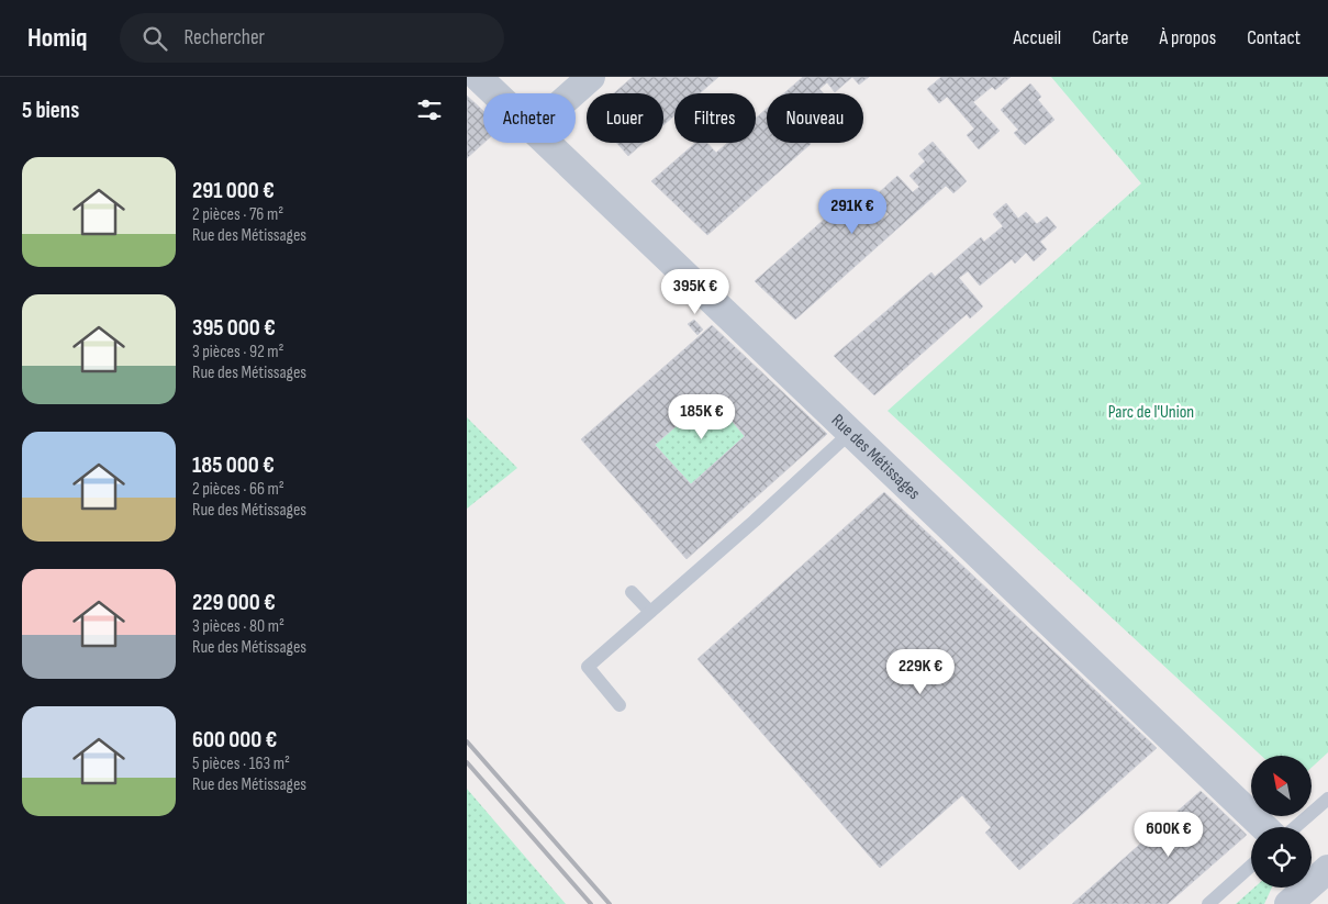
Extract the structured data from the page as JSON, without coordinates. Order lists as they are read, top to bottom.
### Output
{
  "streets": {
    "street": ["Rue des Métissages"]
  },
  "parks": ["Parc de l'Union"],
  "north": "top left",
  "page": {
    "header": "Homiq",
    "search": "Rechercher",
    "nav": [
      "Accueil",
      "Carte",
      "À propos",
      "Contact"
    ],
    "heading": "5 biens",
    "chip": [
      "Acheter",
      "Louer",
      "Filtres",
      "Nouveau"
    ],
    "list": [
      {
        "name": "291 000 €",
        "note": "2 pièces · 76 m² · Rue des Métissages"
      },
      {
        "name": "395 000 €",
        "note": "3 pièces · 92 m² · Rue des Métissages"
      },
      {
        "name": "185 000 €",
        "note": "2 pièces · 66 m² · Rue des Métissages"
      },
      {
        "name": "229 000 €",
        "note": "3 pièces · 80 m² · Rue des Métissages"
      },
      {
        "name": "600 000 €",
        "note": "5 pièces · 163 m² · Rue des Métissages"
      }
    ],
    "price": [
      "291K €",
      "395K €",
      "185K €",
      "229K €",
      "600K €"
    ]
  }
}
